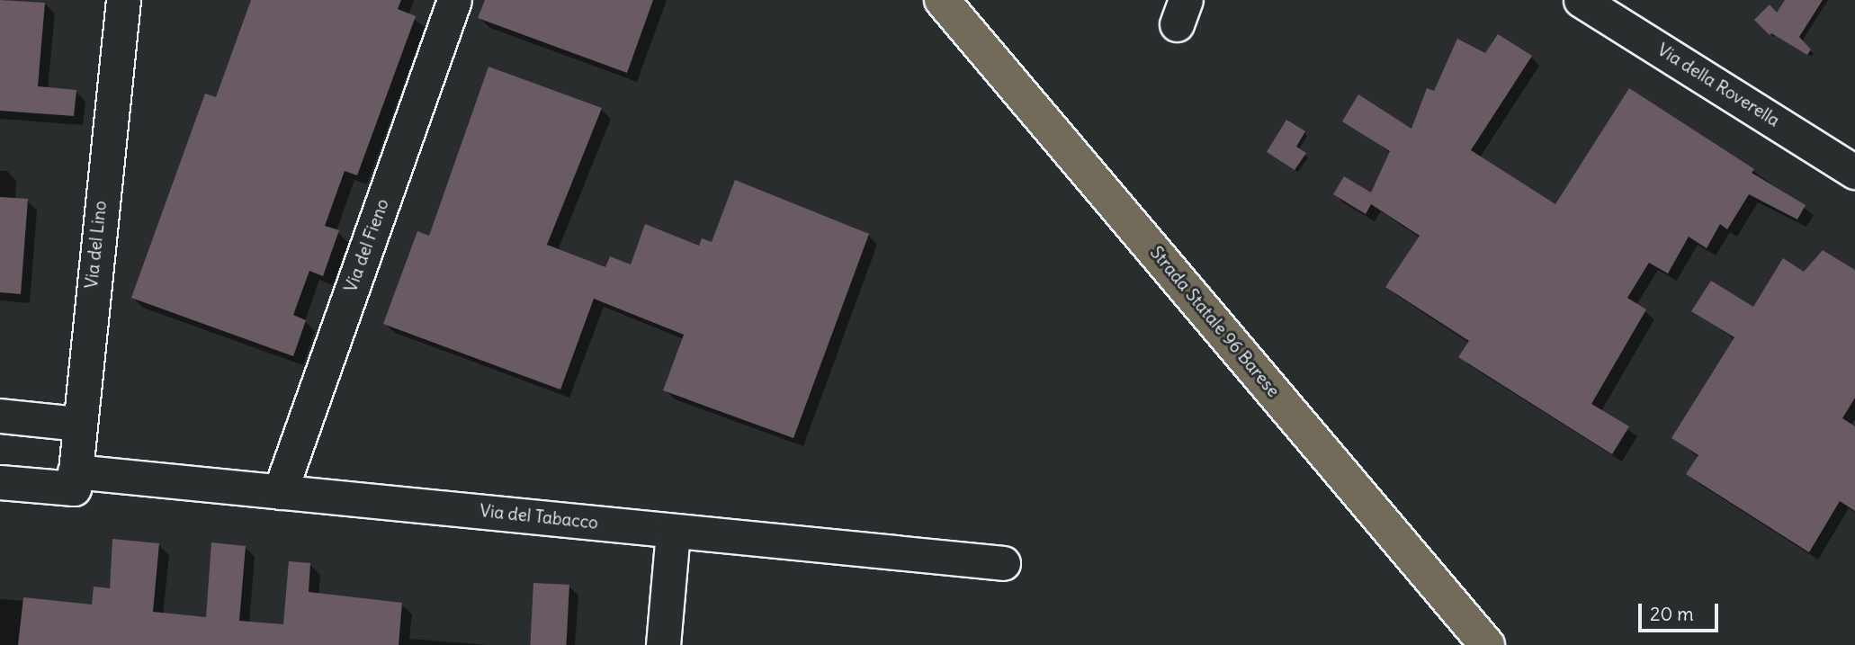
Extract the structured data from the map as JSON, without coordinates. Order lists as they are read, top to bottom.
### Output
{
  "streets": {
    "main road": ["Strada Statale 96 Barese"],
    "street": [
      "Via della Roverella",
      "Via del Lino",
      "Via del Fieno",
      "Via del Tabacco"
    ]
  },
  "crossings": [
    ["Via del Lino", "Via del Tabacco"],
    ["Via del Fieno", "Via del Tabacco"]
  ],
  "scale_bar": "20 m"
}
